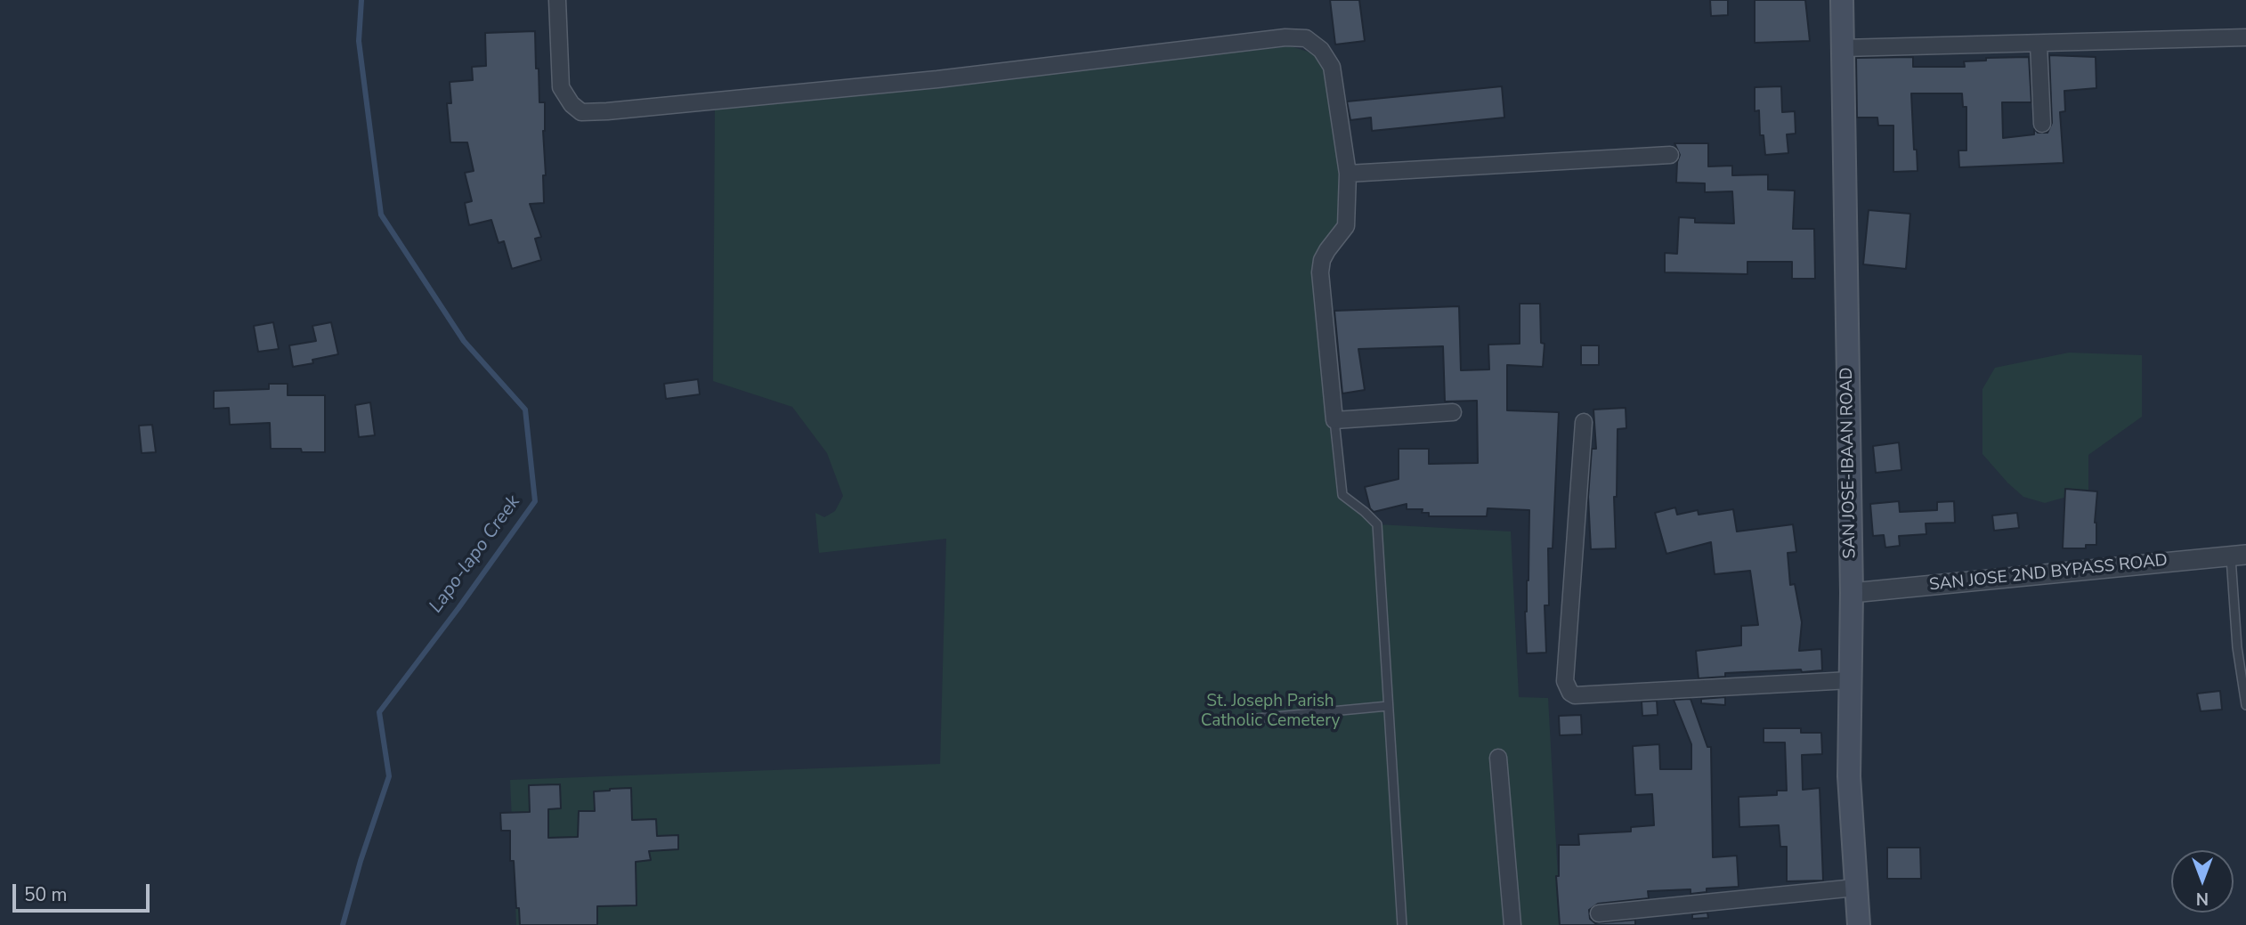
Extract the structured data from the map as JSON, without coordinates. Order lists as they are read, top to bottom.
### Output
{
  "streets": {
    "main road": ["SAN JOSE-IBAAN ROAD"],
    "street": ["SAN JOSE 2ND BYPASS ROAD"]
  },
  "crossings": [
    ["SAN JOSE-IBAAN ROAD", "SAN JOSE 2ND BYPASS ROAD"]
  ],
  "water": ["Lapo-lapo Creek"],
  "parks": ["St. Joseph Parish Catholic Cemetery"],
  "scale_bar": "50 m",
  "north": "bottom"
}
